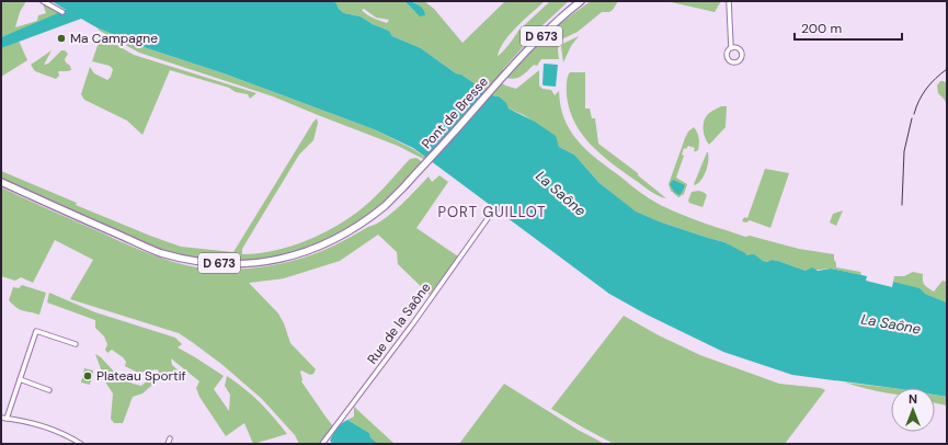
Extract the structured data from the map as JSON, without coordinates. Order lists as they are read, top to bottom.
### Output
{
  "streets": {
    "main road": ["D 673", "Pont de Bresse"],
    "street": ["Rue de la Saône"]
  },
  "crossings": [
    ["D 673", "Pont de Bresse"]
  ],
  "districts": ["PORT GUILLOT"],
  "water": ["La Saône"],
  "places": ["Ma Campagne", "Plateau Sportif"],
  "scale_bar": "200 m",
  "north": "top"
}
